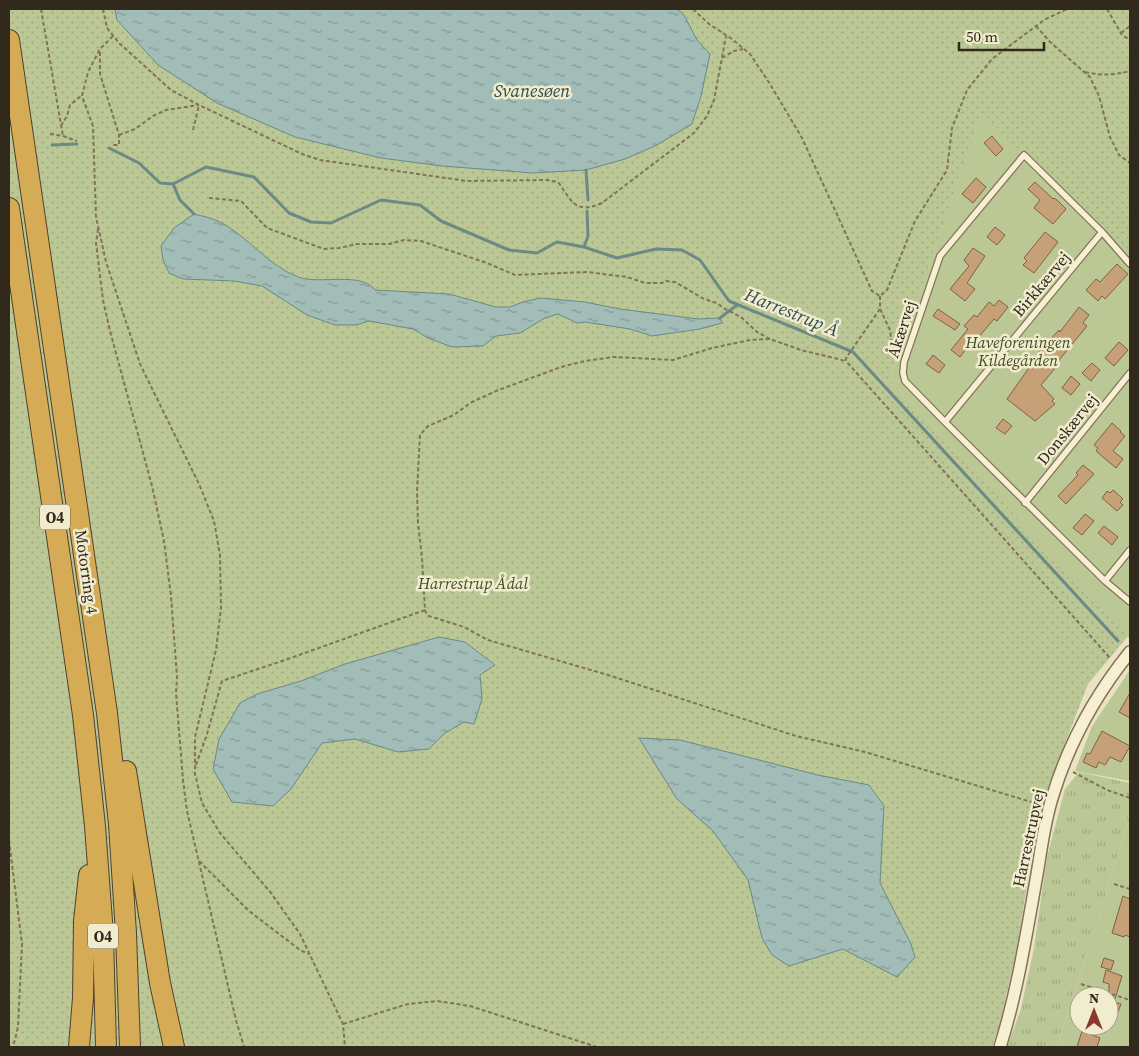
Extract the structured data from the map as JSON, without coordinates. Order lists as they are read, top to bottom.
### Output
{
  "streets": {
    "highway": ["O4", "Motorring 4"],
    "street": ["Harrestrupvej"],
    "lane": ["Birkkærvej", "Åkærvej", "Donskærvej"]
  },
  "crossings": [
    ["Birkkærvej", "Åkærvej"],
    ["Åkærvej", "Donskærvej"]
  ],
  "water": ["Svanesøen", "Harrestrup Å"],
  "parks": ["Haveforeningen Kildegården", "Harrestrup Ådal"],
  "scale_bar": "50 m",
  "north": "top"
}
